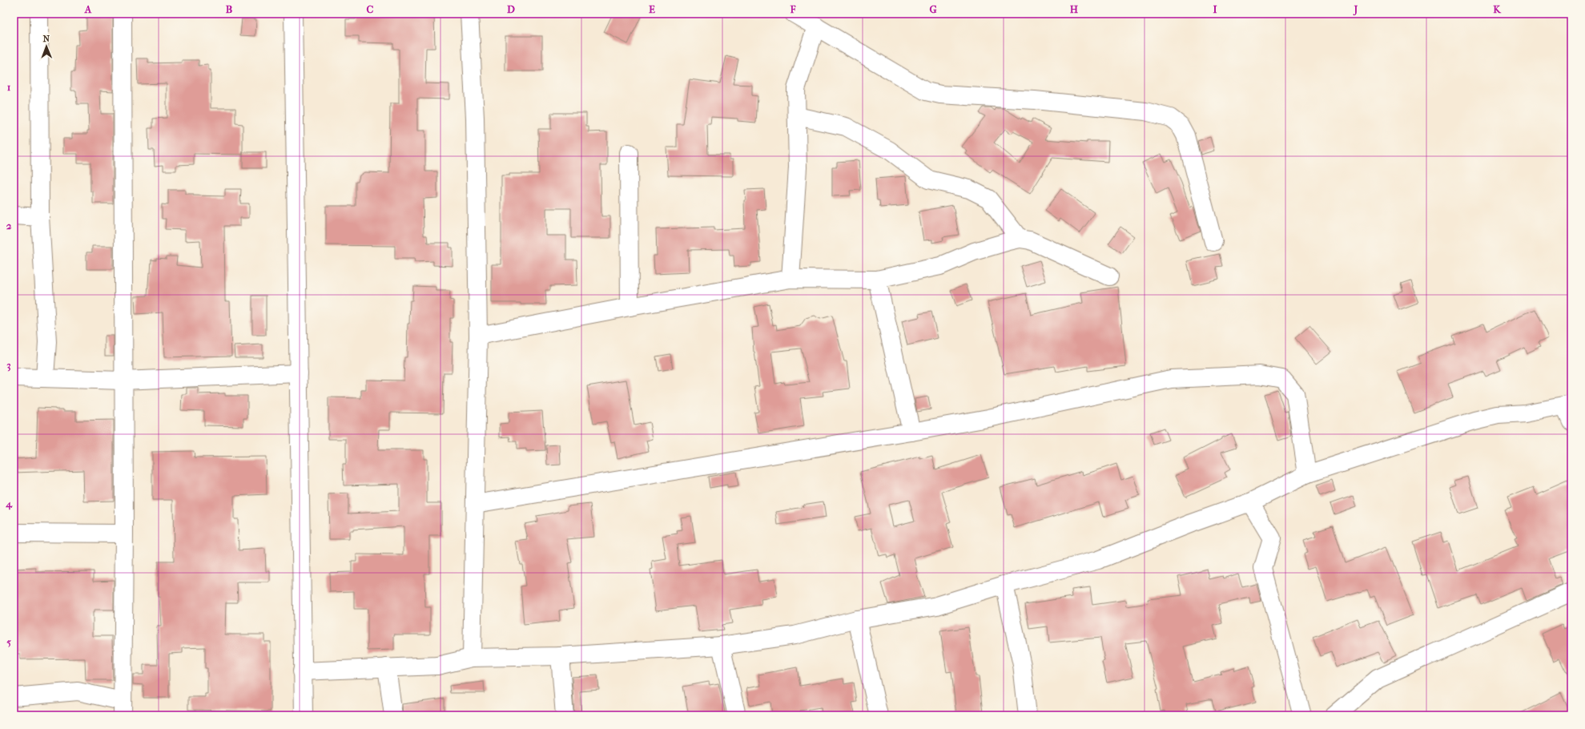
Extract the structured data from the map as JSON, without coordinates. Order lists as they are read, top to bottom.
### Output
{
  "north": "top",
  "grid": {
    "columns": [
      "A",
      "B",
      "C",
      "D",
      "E",
      "F",
      "G",
      "H",
      "I",
      "J",
      "K"
    ],
    "rows": [
      "1",
      "2",
      "3",
      "4",
      "5"
    ]
  }
}
